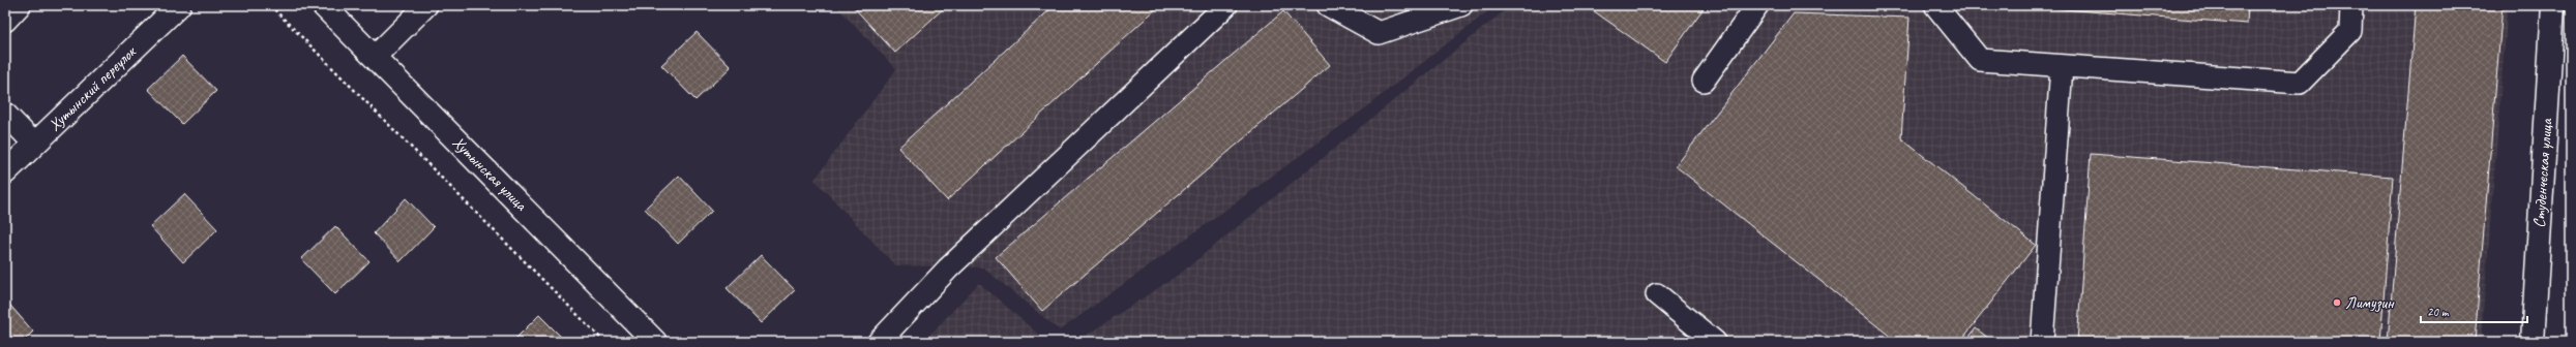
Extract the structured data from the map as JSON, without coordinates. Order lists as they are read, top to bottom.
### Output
{
  "streets": {
    "street": ["Хутынский переулок", "Хутынская улица", "Студенческая улица"]
  },
  "places": ["Лимузин"],
  "scale_bar": "20 m"
}
